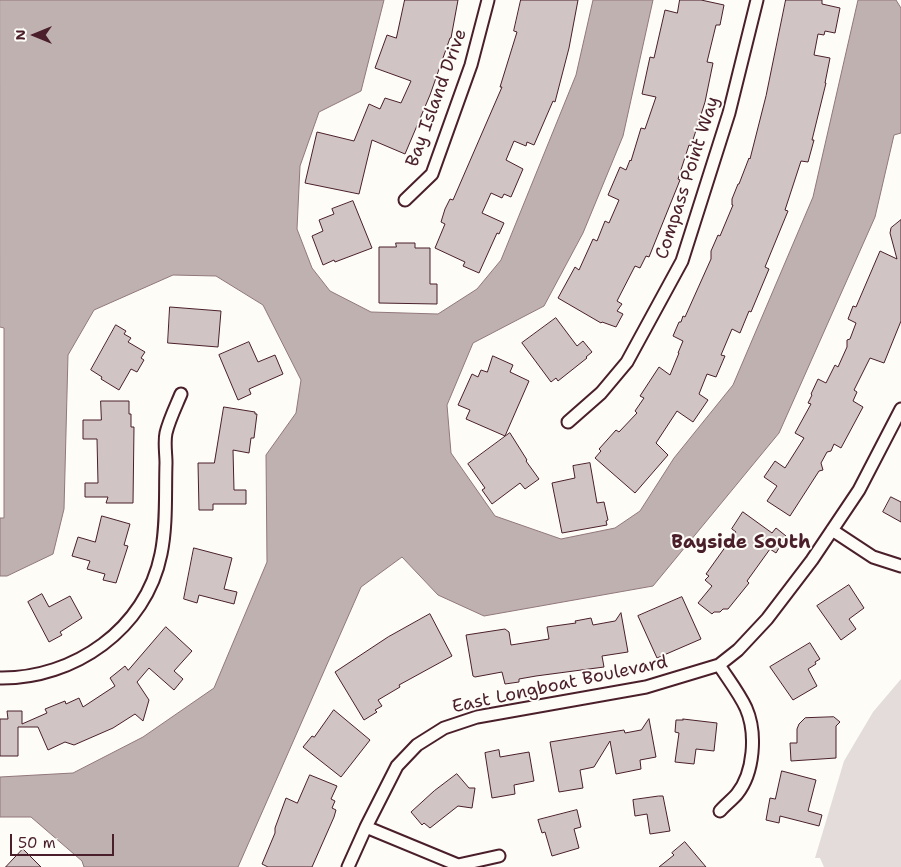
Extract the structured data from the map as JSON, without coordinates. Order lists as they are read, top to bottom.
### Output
{
  "streets": {
    "street": ["Bay Island Drive", "Compass Point Way", "East Longboat Boulevard"]
  },
  "districts": ["Bayside South"],
  "scale_bar": "50 m",
  "north": "left"
}
